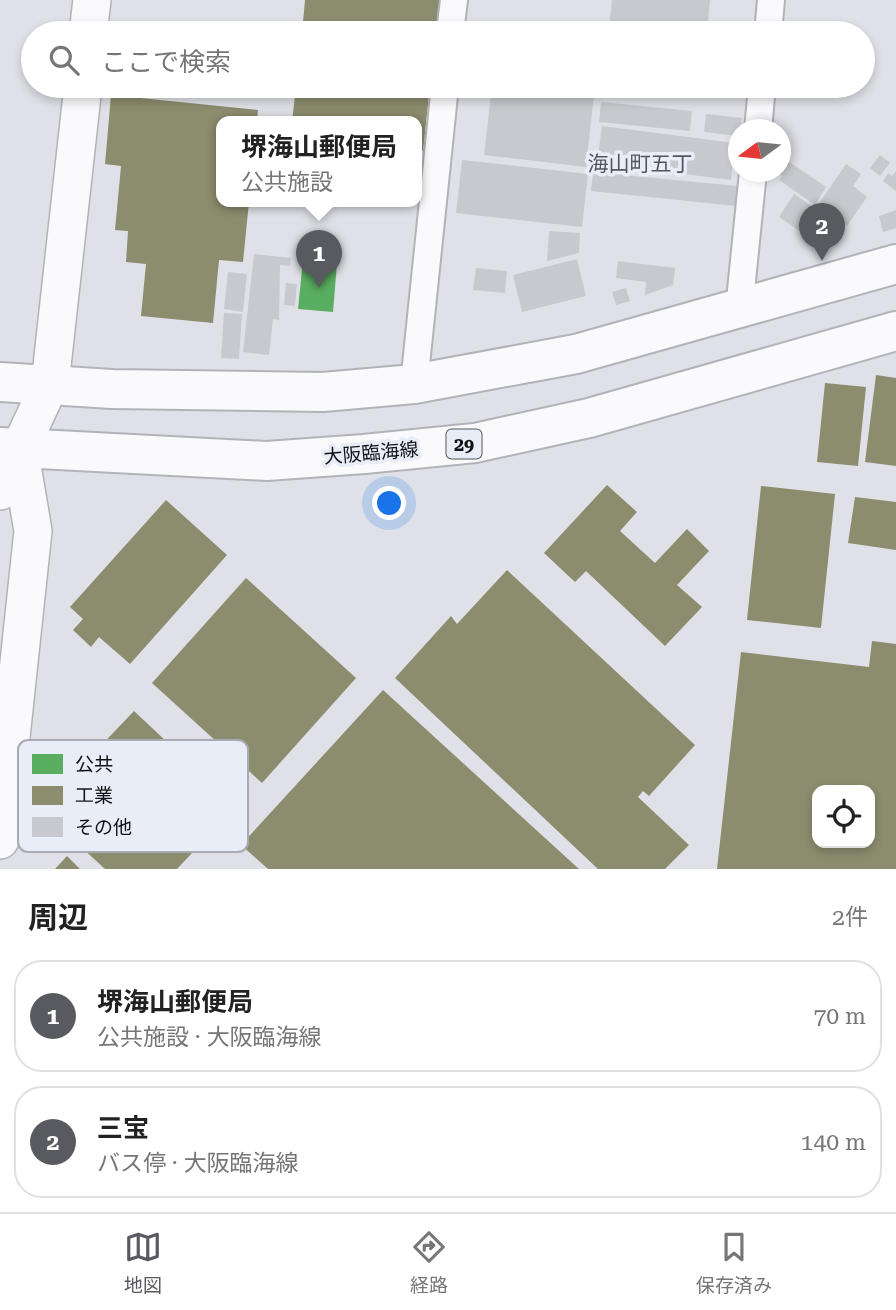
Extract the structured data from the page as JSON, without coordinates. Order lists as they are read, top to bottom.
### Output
{
  "streets": {
    "main road": ["29", "大阪臨海線"]
  },
  "districts": ["海山町五丁"],
  "legend": ["公共", "工業", "その他"],
  "north": "left",
  "page": {
    "search": "ここで検索",
    "popup": ["堺海山郵便局", "公共施設"],
    "pins": ["2", "1"],
    "heading": ["周辺", "2件"],
    "list": [
      {
        "mark": "1",
        "name": "堺海山郵便局",
        "note": "公共施設 · 大阪臨海線",
        "value": "70 m"
      },
      {
        "mark": "2",
        "name": "三宝",
        "note": "バス停 · 大阪臨海線",
        "value": "140 m"
      }
    ],
    "nav": ["地図", "経路", "保存済み"]
  }
}
